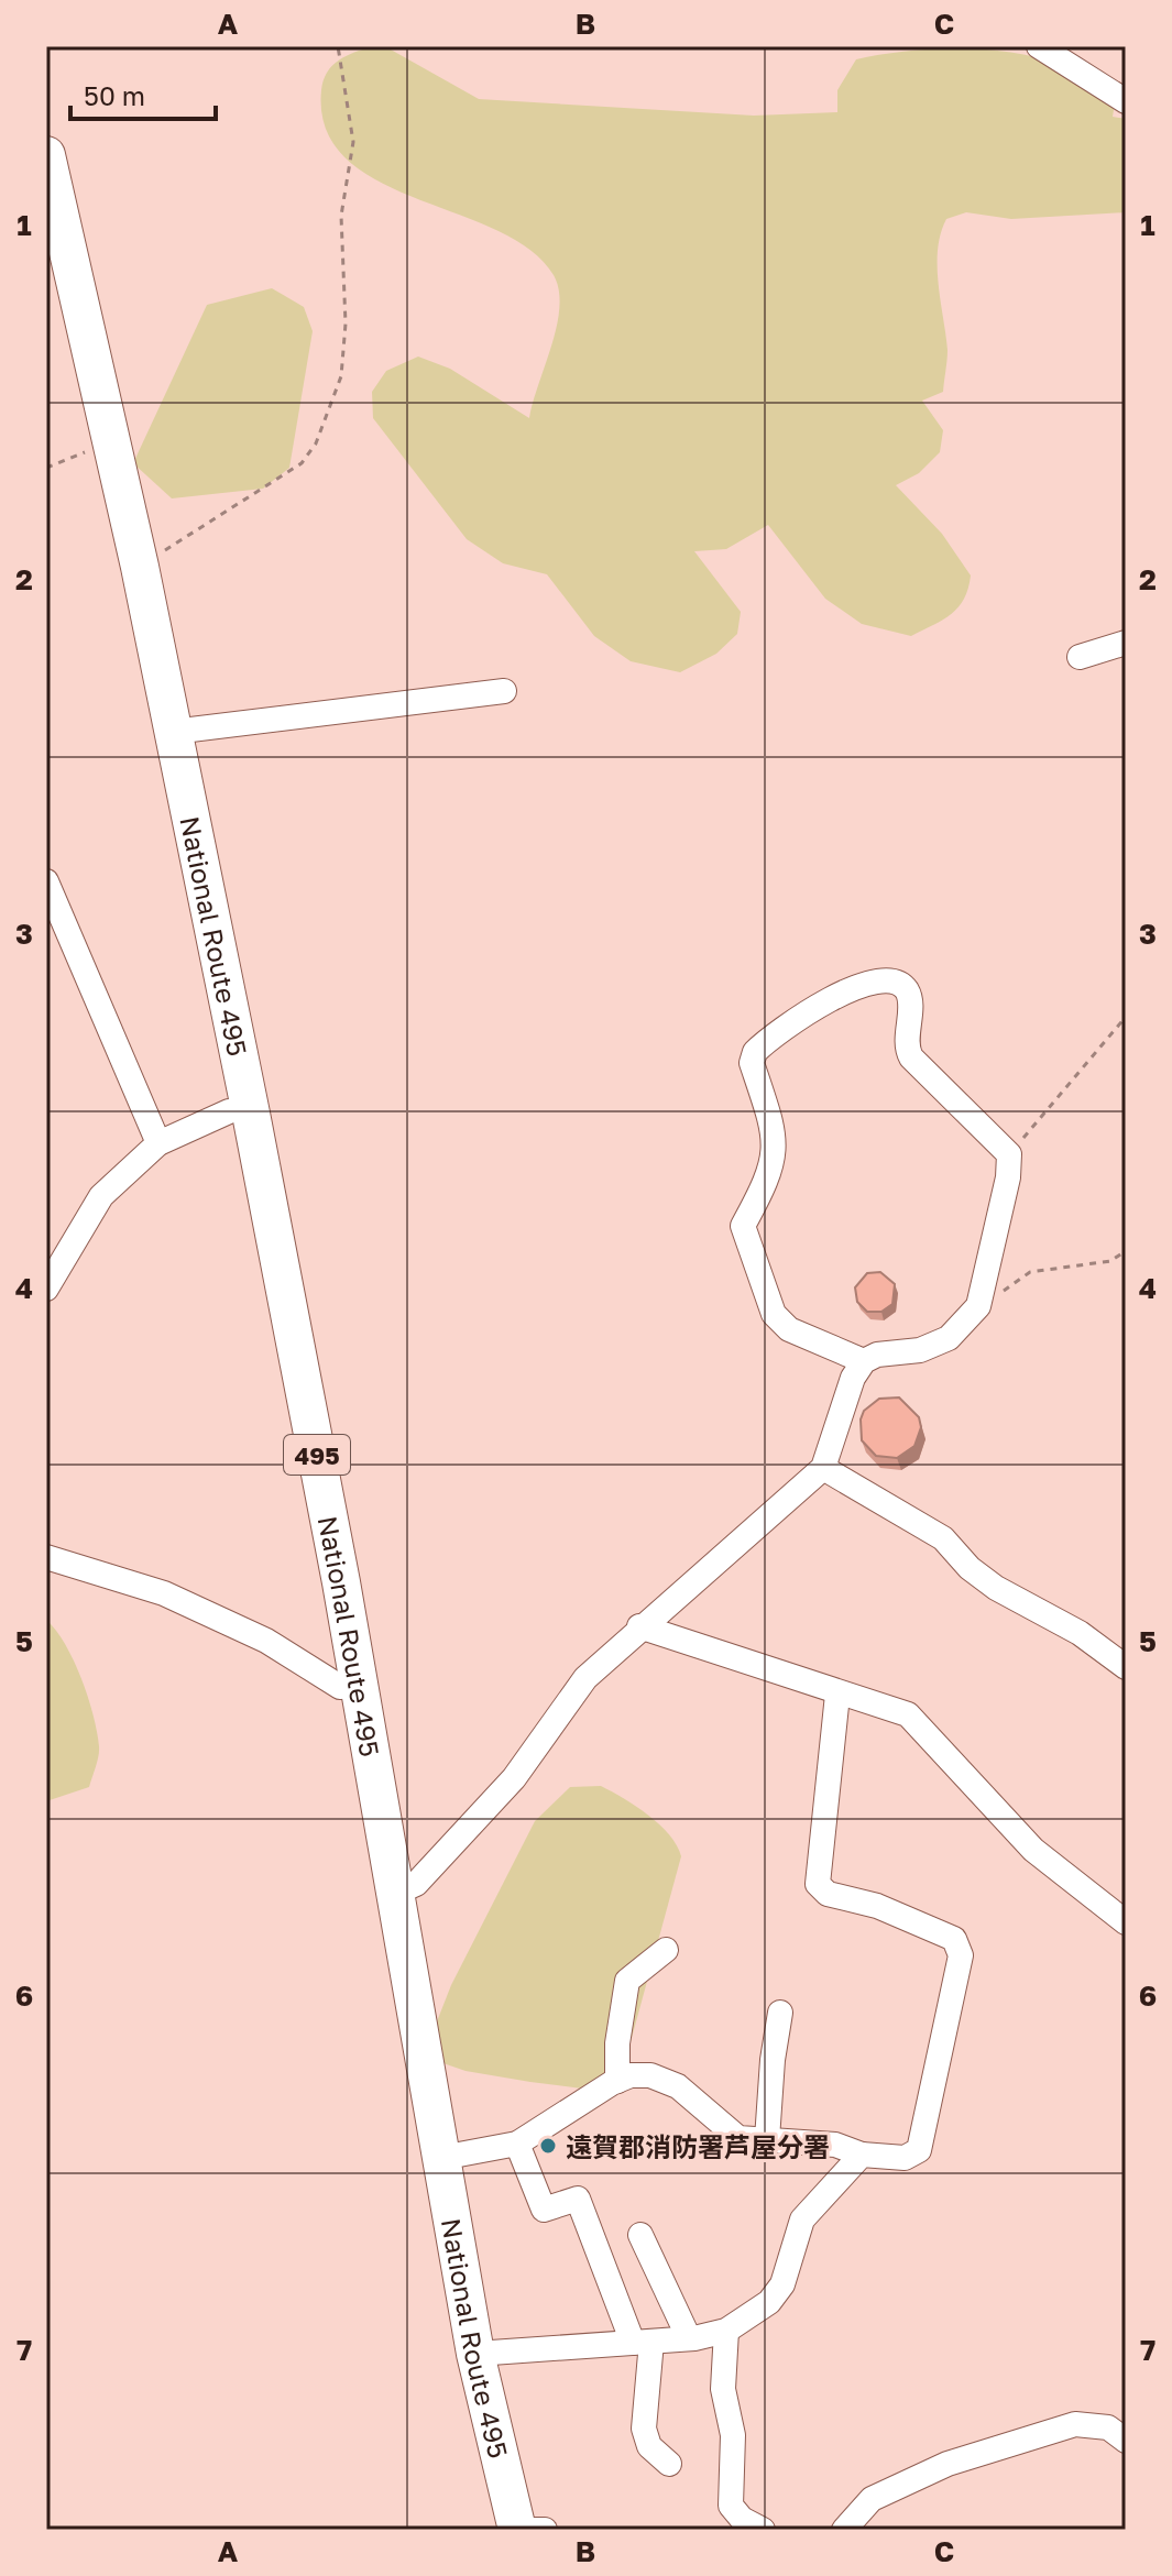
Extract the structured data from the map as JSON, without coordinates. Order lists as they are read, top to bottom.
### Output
{
  "streets": {
    "highway": ["National Route 495", "495"]
  },
  "places": ["遠賀郡消防署芦屋分署"],
  "scale_bar": "50 m",
  "grid": {
    "columns": ["A", "B", "C"],
    "rows": [
      "1",
      "2",
      "3",
      "4",
      "5",
      "6",
      "7"
    ]
  }
}
